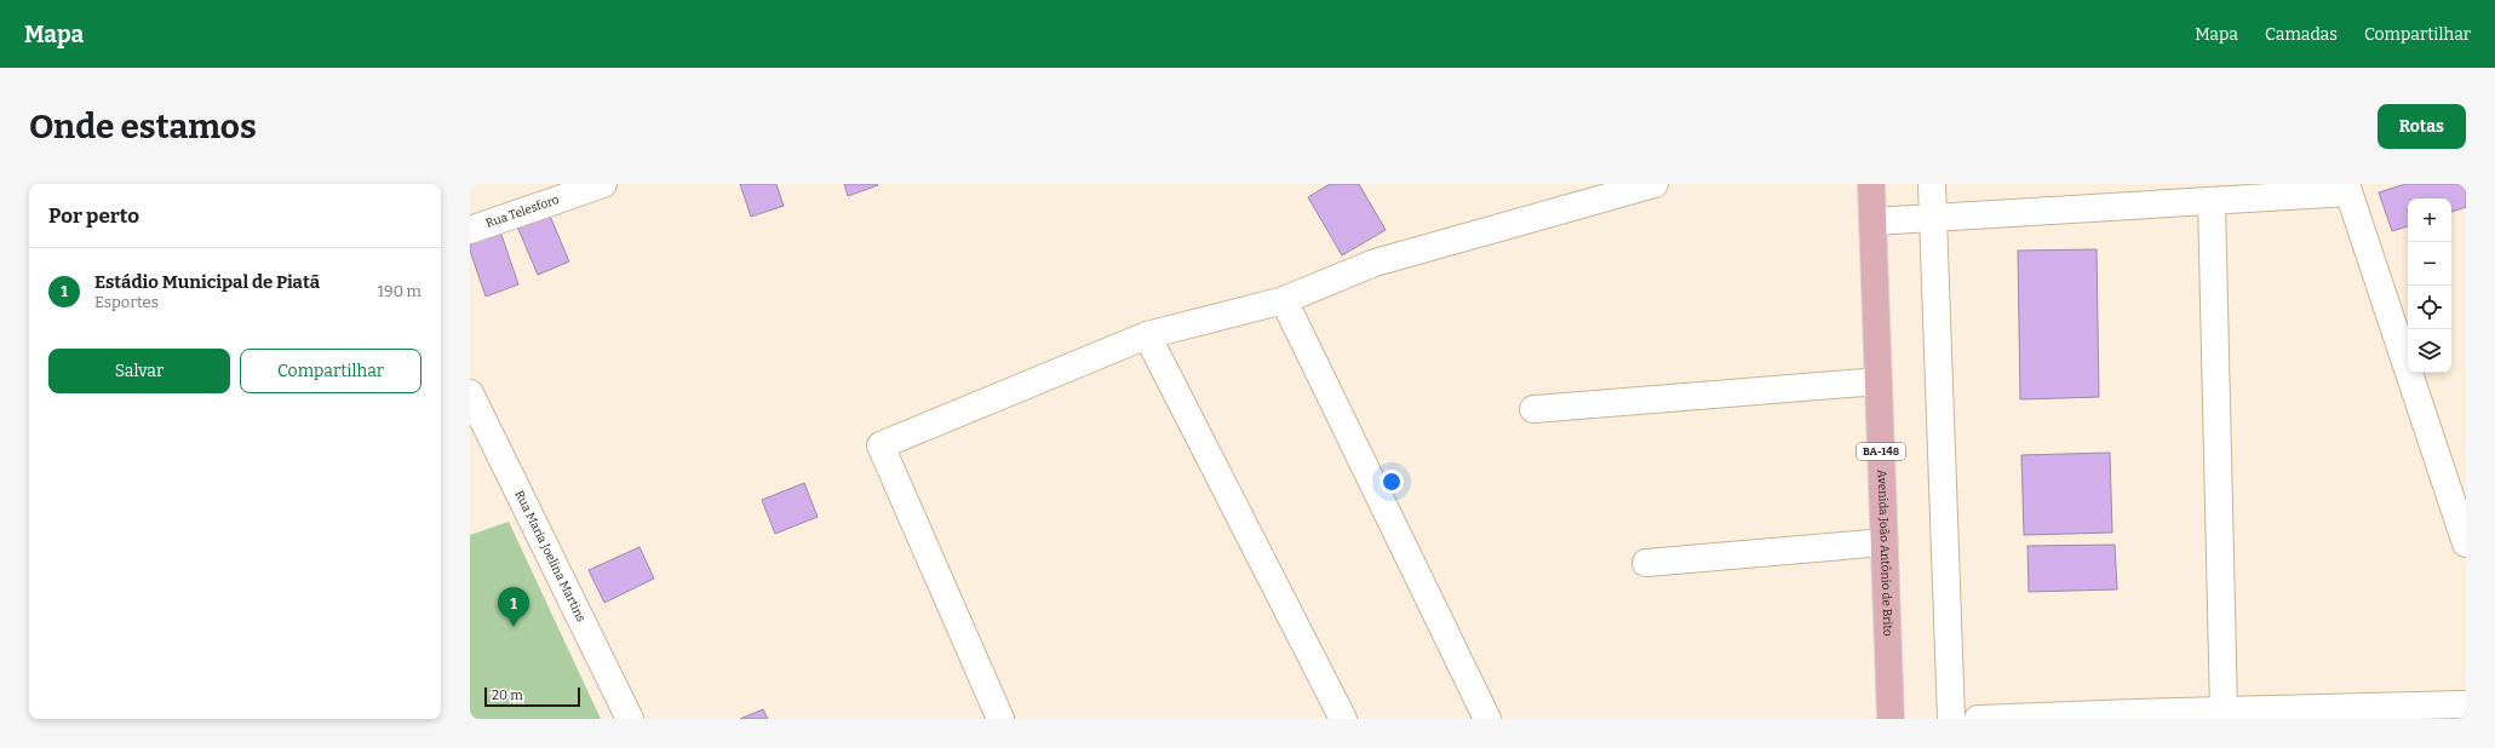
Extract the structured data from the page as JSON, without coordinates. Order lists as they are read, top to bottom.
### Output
{
  "streets": {
    "main road": ["BA-148", "Avenida João Antônio de Brito"],
    "street": ["Rua Telesforo", "Rua Maria Joelina Martins"]
  },
  "scale_bar": "20 m",
  "page": {
    "header": "Mapa",
    "nav": ["Mapa", "Camadas", "Compartilhar"],
    "buttons": [
      "Rotas",
      ["Salvar", "Compartilhar"]
    ],
    "title": "Onde estamos",
    "heading": "Por perto",
    "map_buttons": ["+", "−"],
    "list": [
      {
        "mark": "1",
        "name": "Estádio Municipal de Piatã",
        "note": "Esportes",
        "value": "190 m"
      }
    ],
    "pins": "1",
    "scale": "20 m"
  }
}
